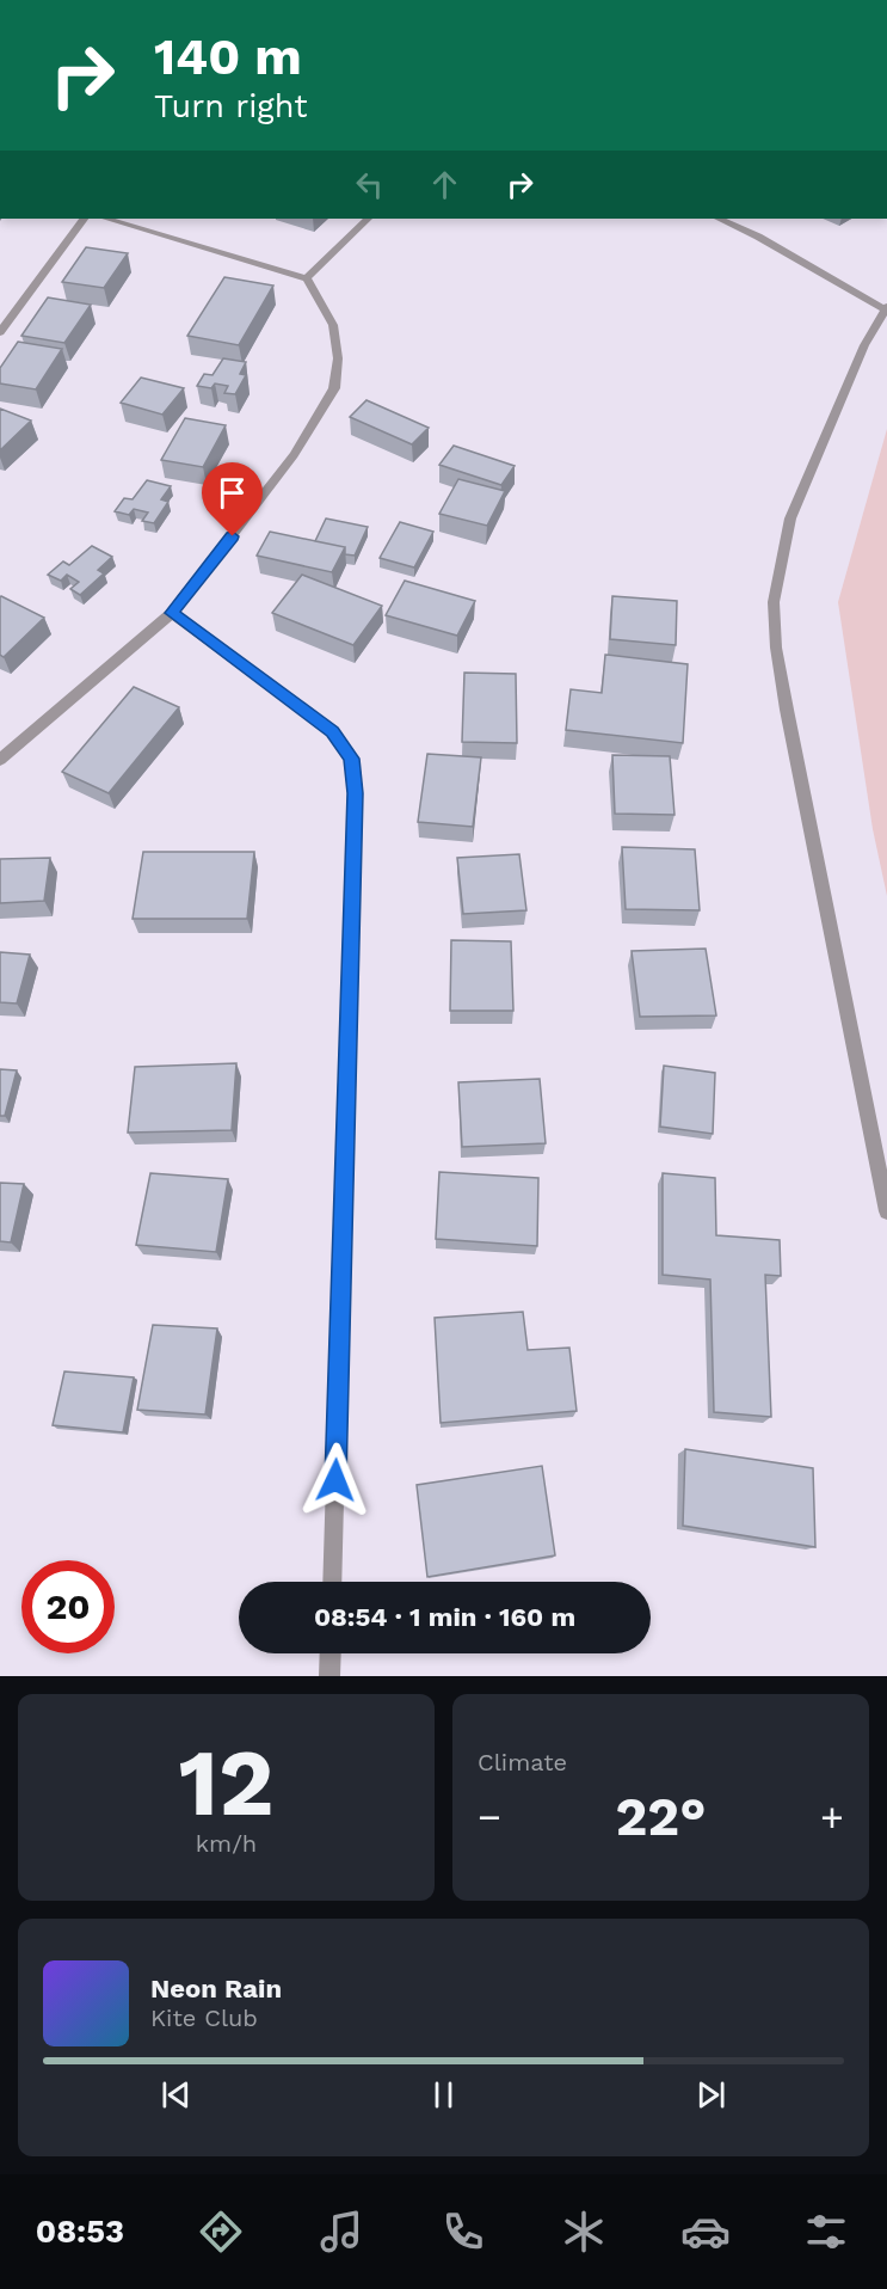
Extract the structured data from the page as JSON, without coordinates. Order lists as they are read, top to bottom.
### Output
{
  "page": {
    "turn": ["140 m", "Turn right"],
    "limit": "20",
    "trip": "08:54 · 1 min · 160 m",
    "tile": [
      ["12", "km/h"],
      "Climate"
    ],
    "heat": ["−", "22°", "+"],
    "song": ["Neon Rain", "Kite Club"],
    "tabs": "08:53"
  }
}
